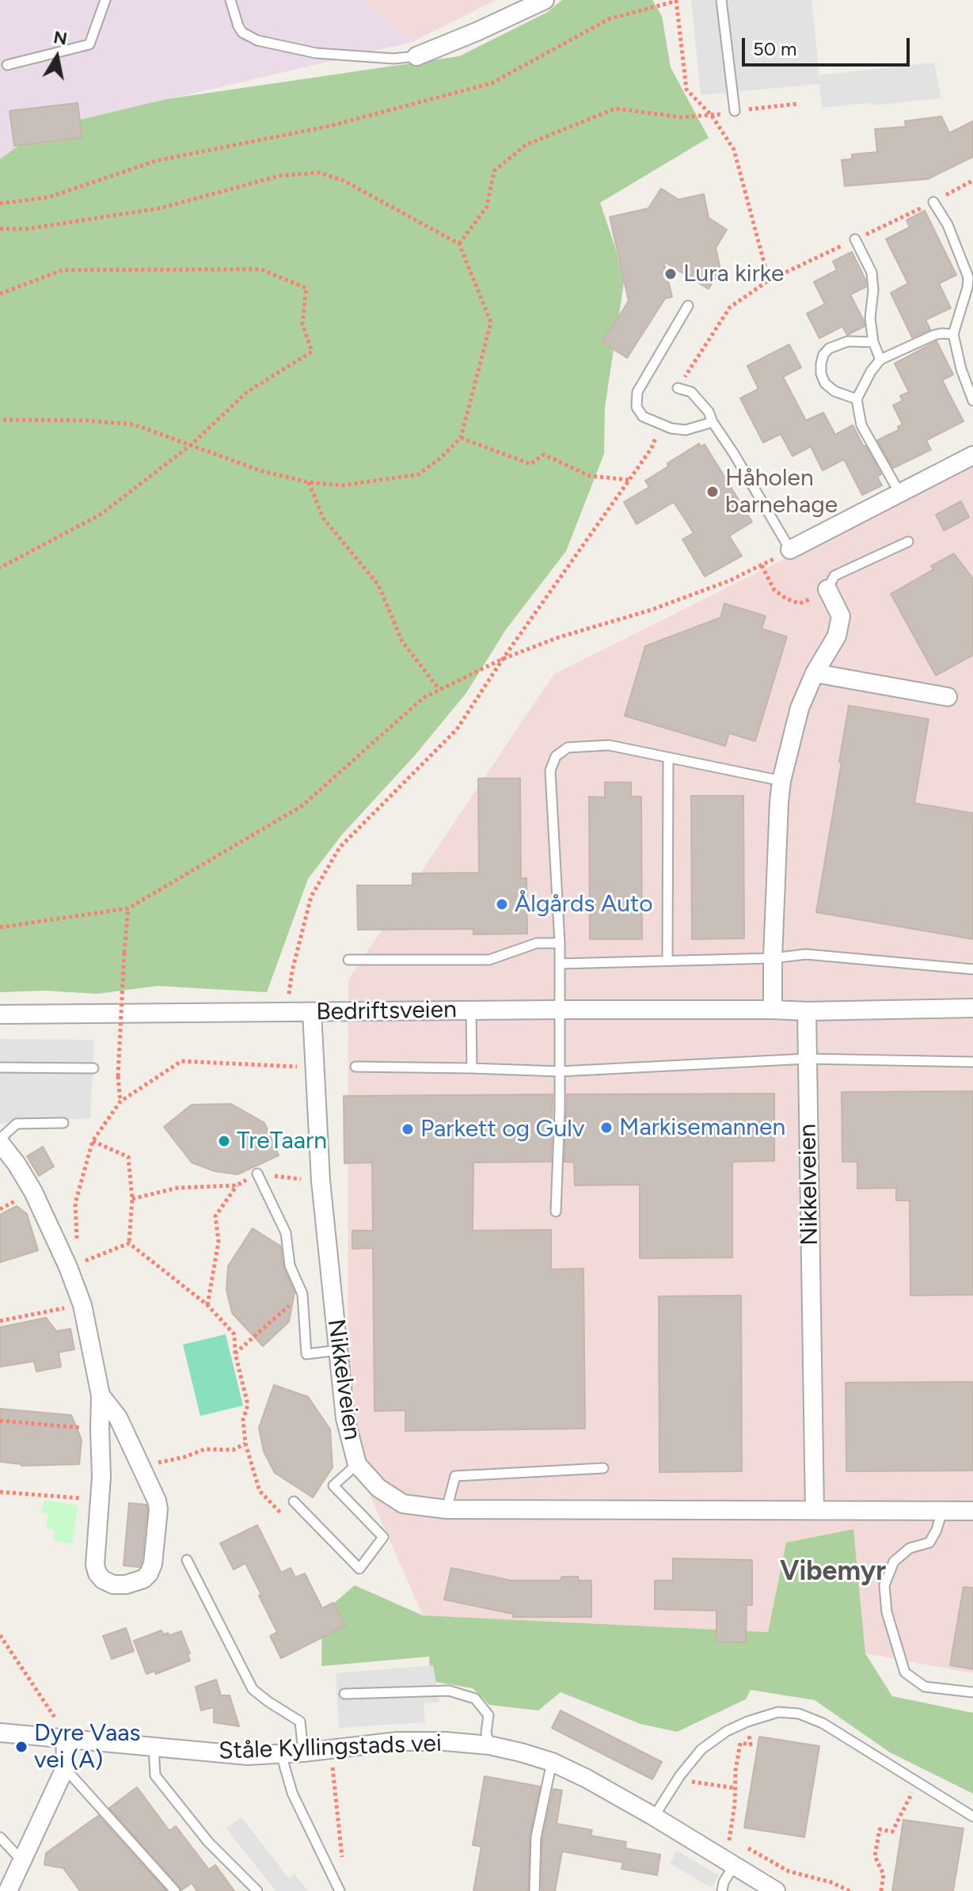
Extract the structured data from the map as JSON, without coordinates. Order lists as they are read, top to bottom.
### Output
{
  "streets": {
    "street": ["Bedriftsveien", "Nikkelveien", "Ståle Kyllingstads vei"]
  },
  "crossings": [
    ["Bedriftsveien", "Nikkelveien"]
  ],
  "districts": ["Vibemyr"],
  "places": [
    "Lura kirke",
    "Håholen barnehage",
    "Ålgårds Auto",
    "Markisemannen",
    "Parkett og Gulv",
    "TreTaarn",
    "Dyre Vaas vei (A)"
  ],
  "scale_bar": "50 m",
  "north": "top"
}
